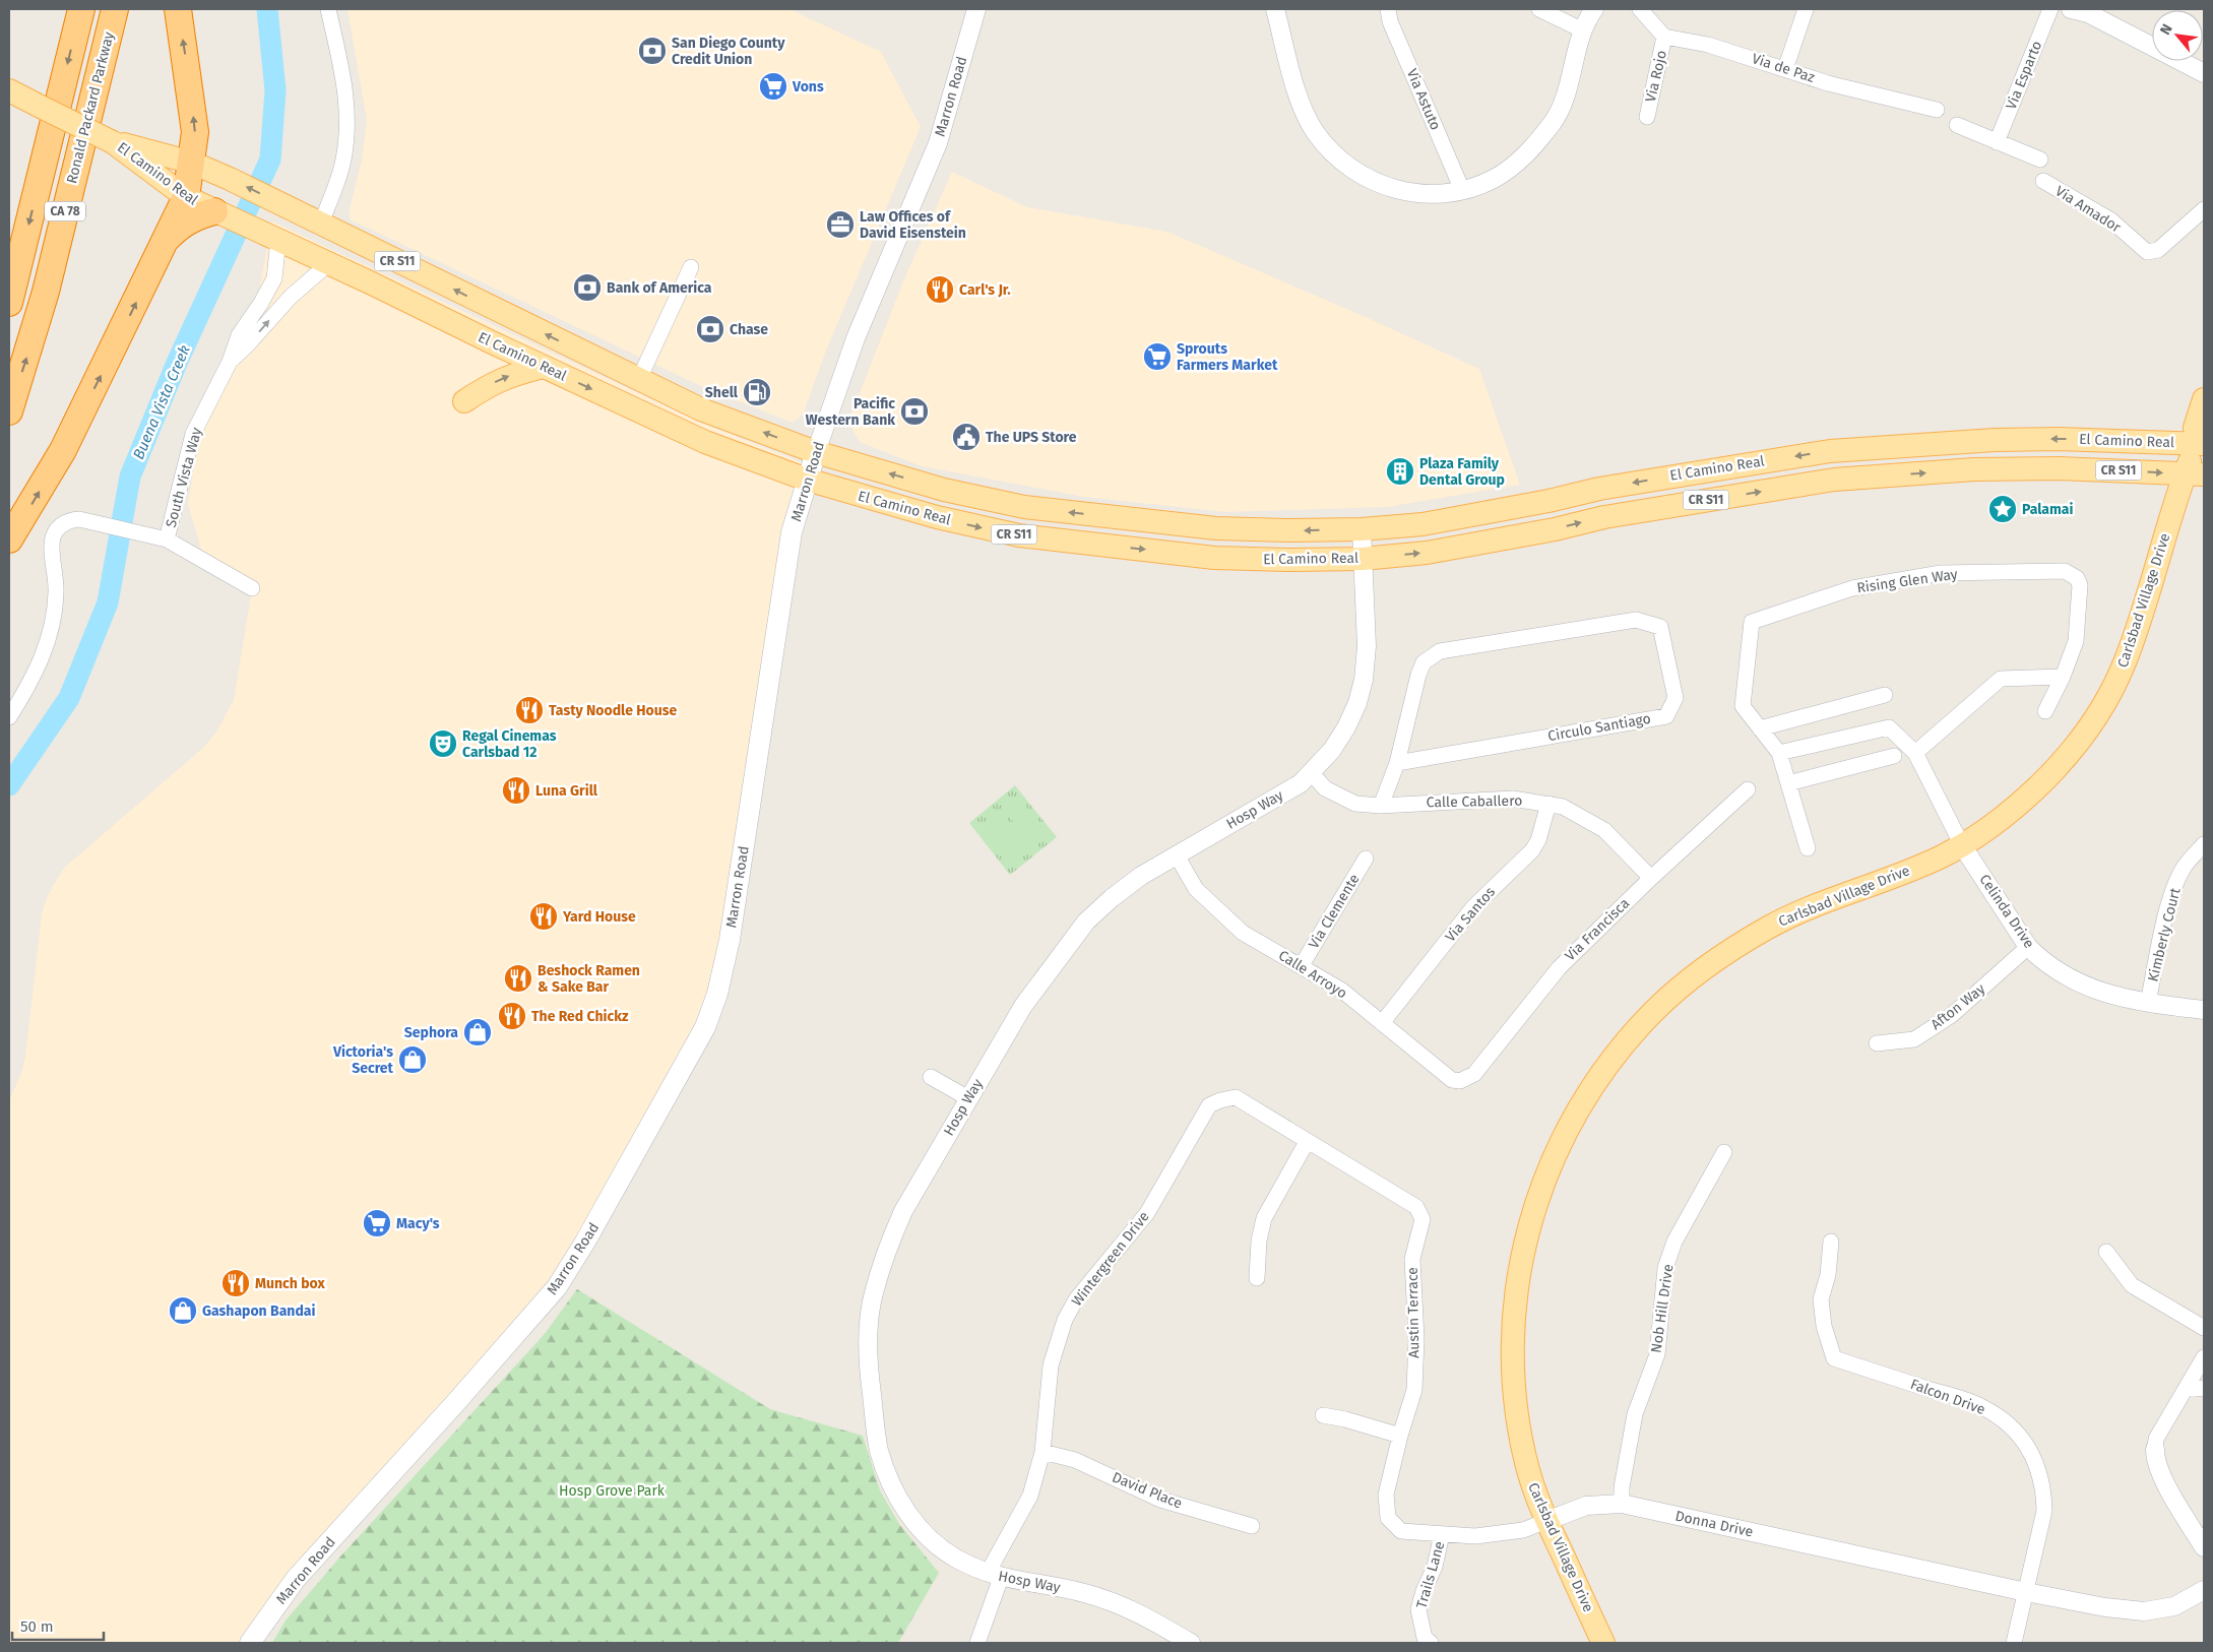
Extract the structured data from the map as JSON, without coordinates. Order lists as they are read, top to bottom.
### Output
{
  "streets": {
    "highway": ["Ronald Packard Parkway", "CA 78"],
    "main road": [
      "Marron Road",
      "El Camino Real",
      "CR S11",
      "Carlsbad Village Drive"
    ],
    "street": [
      "Via de Paz",
      "Via Esparto",
      "Via Rojo",
      "Via Astuto",
      "Via Amador",
      "South Vista Way",
      "Rising Glen Way",
      "Circulo Santiago",
      "Calle Caballero",
      "Hosp Way",
      "Via Clemente",
      "Celinda Drive",
      "Via Santos",
      "Via Francisca",
      "Kimberly Court",
      "Calle Arroyo",
      "Afton Way",
      "Wintergreen Drive",
      "Nob Hill Drive",
      "Austin Terrace",
      "Falcon Drive",
      "David Place",
      "Donna Drive",
      "Trails Lane"
    ]
  },
  "crossings": [
    ["Via de Paz", "Via Rojo"],
    ["Marron Road", "El Camino Real"],
    ["El Camino Real", "CR S11"],
    ["El Camino Real", "South Vista Way"],
    ["El Camino Real", "Carlsbad Village Drive"],
    ["El Camino Real", "Hosp Way"],
    ["Carlsbad Village Drive", "Celinda Drive"],
    ["Carlsbad Village Drive", "Donna Drive"],
    ["Calle Caballero", "Hosp Way"],
    ["Calle Caballero", "Via Santos"],
    ["Calle Caballero", "Via Francisca"],
    ["Hosp Way", "Calle Arroyo"],
    ["Hosp Way", "Wintergreen Drive"],
    ["Via Clemente", "Calle Arroyo"],
    ["Celinda Drive", "Kimberly Court"],
    ["Celinda Drive", "Afton Way"],
    ["Via Santos", "Calle Arroyo"],
    ["Via Francisca", "Calle Arroyo"],
    ["Wintergreen Drive", "Austin Terrace"],
    ["Wintergreen Drive", "David Place"],
    ["Nob Hill Drive", "Donna Drive"],
    ["Austin Terrace", "Donna Drive"],
    ["Falcon Drive", "Donna Drive"],
    ["Donna Drive", "Trails Lane"]
  ],
  "water": ["Buena Vista Creek"],
  "parks": ["Hosp Grove Park"],
  "places": {
    "bank": [
      "San Diego County Credit Union",
      "Bank of America",
      "Chase",
      "Pacific Western Bank"
    ],
    "supermarket": ["Vons", "Sprouts Farmers Market", "Macy's"],
    "office": ["Law Offices of David Eisenstein"],
    "restaurant": [
      "Carl's Jr.",
      "Tasty Noodle House",
      "Luna Grill",
      "Yard House",
      "Beshock Ramen & Sake Bar",
      "The Red Chickz",
      "Munch box"
    ],
    "fuel station": ["Shell"],
    "public building": ["The UPS Store"],
    "building": ["Plaza Family Dental Group"],
    "place": ["Palamai"],
    "theatre": ["Regal Cinemas Carlsbad 12"],
    "shop": ["Sephora", "Victoria's Secret", "Gashapon Bandai"]
  },
  "scale_bar": "50 m",
  "north": "top left"
}
